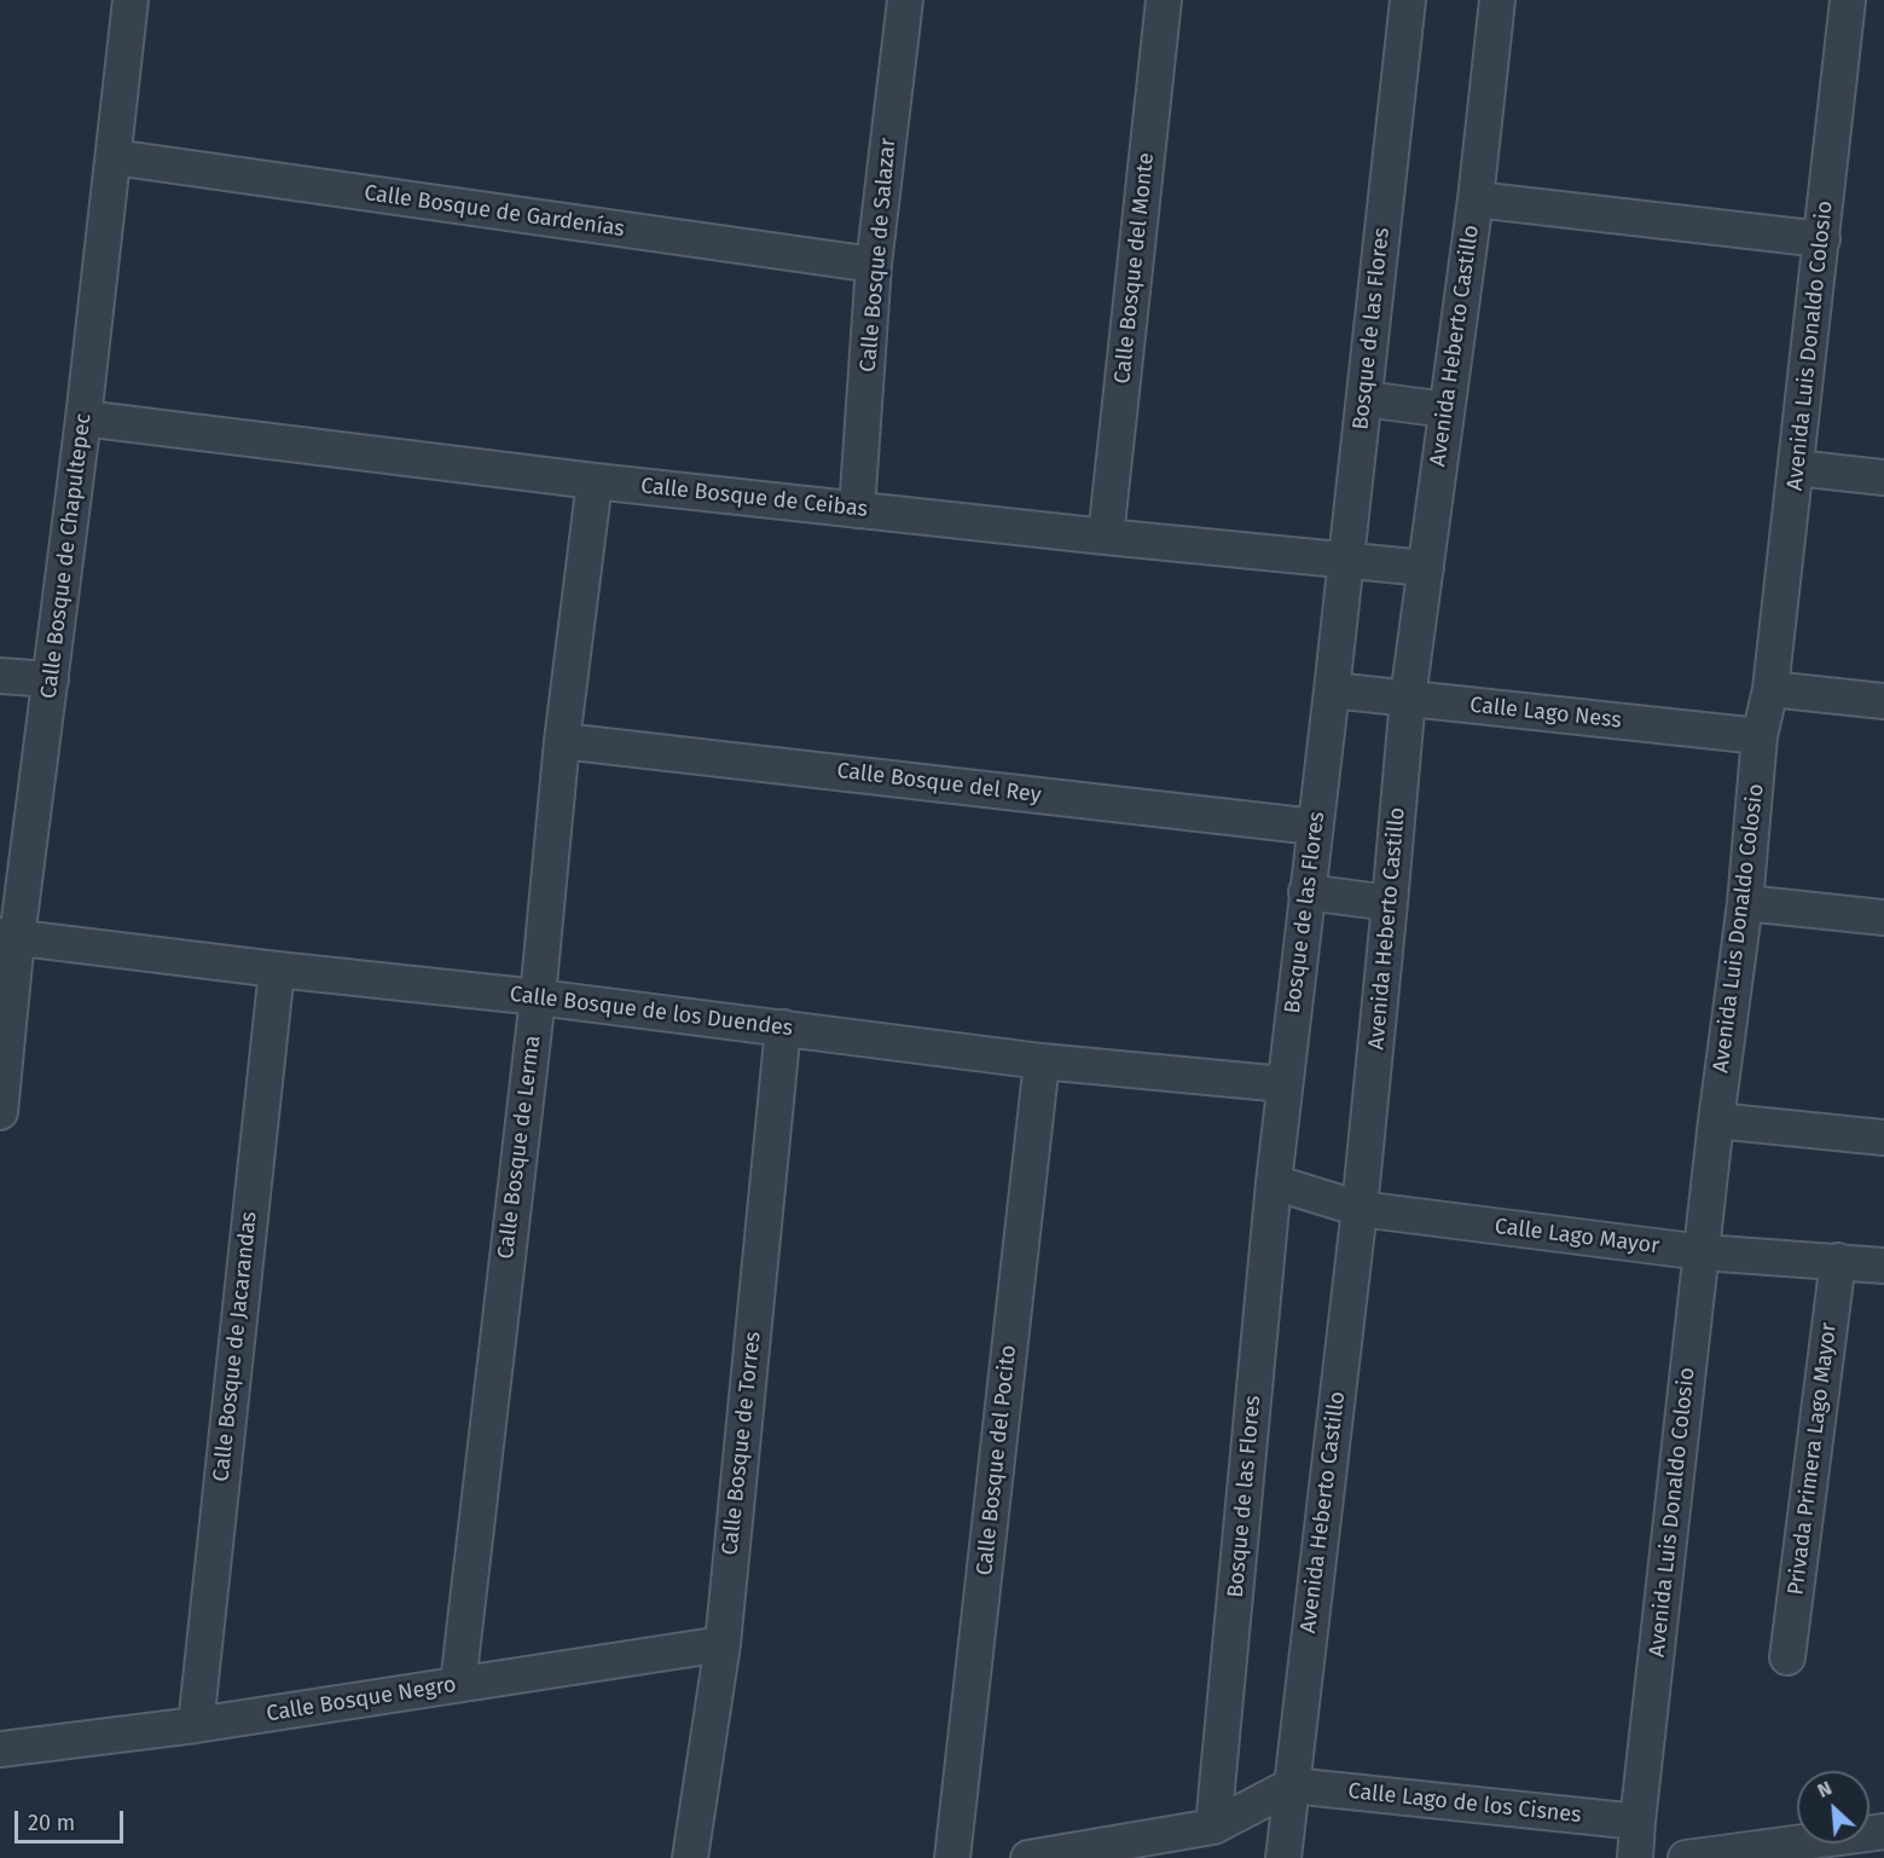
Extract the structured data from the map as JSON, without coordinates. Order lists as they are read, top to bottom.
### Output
{
  "streets": {
    "street": [
      "Calle Bosque de Gardenías",
      "Calle Bosque de Salazar",
      "Calle Bosque del Monte",
      "Bosque de las Flores",
      "Avenida Heberto Castillo",
      "Avenida Luis Donaldo Colosio",
      "Calle Bosque de Ceibas",
      "Calle Bosque de Chapultepec",
      "Calle Lago Ness",
      "Calle Bosque del Rey",
      "Calle Bosque de los Duendes",
      "Calle Bosque de Lerma",
      "Calle Lago Mayor",
      "Calle Bosque de Jacarandas",
      "Calle Bosque de Torres",
      "Privada Primera Lago Mayor",
      "Calle Bosque del Pocito",
      "Calle Bosque Negro",
      "Calle Lago de los Cisnes"
    ]
  },
  "crossings": [
    ["Calle Bosque de Gardenías", "Calle Bosque de Salazar"],
    ["Calle Bosque de Gardenías", "Calle Bosque de Chapultepec"],
    ["Calle Bosque de Salazar", "Calle Bosque de Ceibas"],
    ["Calle Bosque del Monte", "Calle Bosque de Ceibas"],
    ["Bosque de las Flores", "Calle Bosque de Ceibas"],
    ["Bosque de las Flores", "Calle Lago Ness"],
    ["Bosque de las Flores", "Calle Bosque del Rey"],
    ["Bosque de las Flores", "Calle Bosque de los Duendes"],
    ["Bosque de las Flores", "Calle Lago Mayor"],
    ["Avenida Heberto Castillo", "Calle Bosque de Ceibas"],
    ["Avenida Heberto Castillo", "Calle Lago Ness"],
    ["Avenida Heberto Castillo", "Calle Lago Mayor"],
    ["Avenida Heberto Castillo", "Calle Lago de los Cisnes"],
    ["Avenida Luis Donaldo Colosio", "Calle Lago Ness"],
    ["Avenida Luis Donaldo Colosio", "Calle Lago Mayor"],
    ["Avenida Luis Donaldo Colosio", "Calle Lago de los Cisnes"],
    ["Calle Bosque de Ceibas", "Calle Bosque de Chapultepec"],
    ["Calle Bosque de Ceibas", "Calle Bosque de Lerma"],
    ["Calle Bosque de Chapultepec", "Calle Bosque de los Duendes"],
    ["Calle Bosque del Rey", "Calle Bosque de Lerma"],
    ["Calle Bosque de los Duendes", "Calle Bosque de Lerma"],
    ["Calle Bosque de los Duendes", "Calle Bosque de Jacarandas"],
    ["Calle Bosque de los Duendes", "Calle Bosque de Torres"],
    ["Calle Bosque de los Duendes", "Calle Bosque del Pocito"],
    ["Calle Bosque de Lerma", "Calle Bosque Negro"],
    ["Calle Lago Mayor", "Privada Primera Lago Mayor"],
    ["Calle Bosque de Jacarandas", "Calle Bosque Negro"],
    ["Calle Bosque de Torres", "Calle Bosque Negro"]
  ],
  "scale_bar": "20 m",
  "north": "top left"
}
